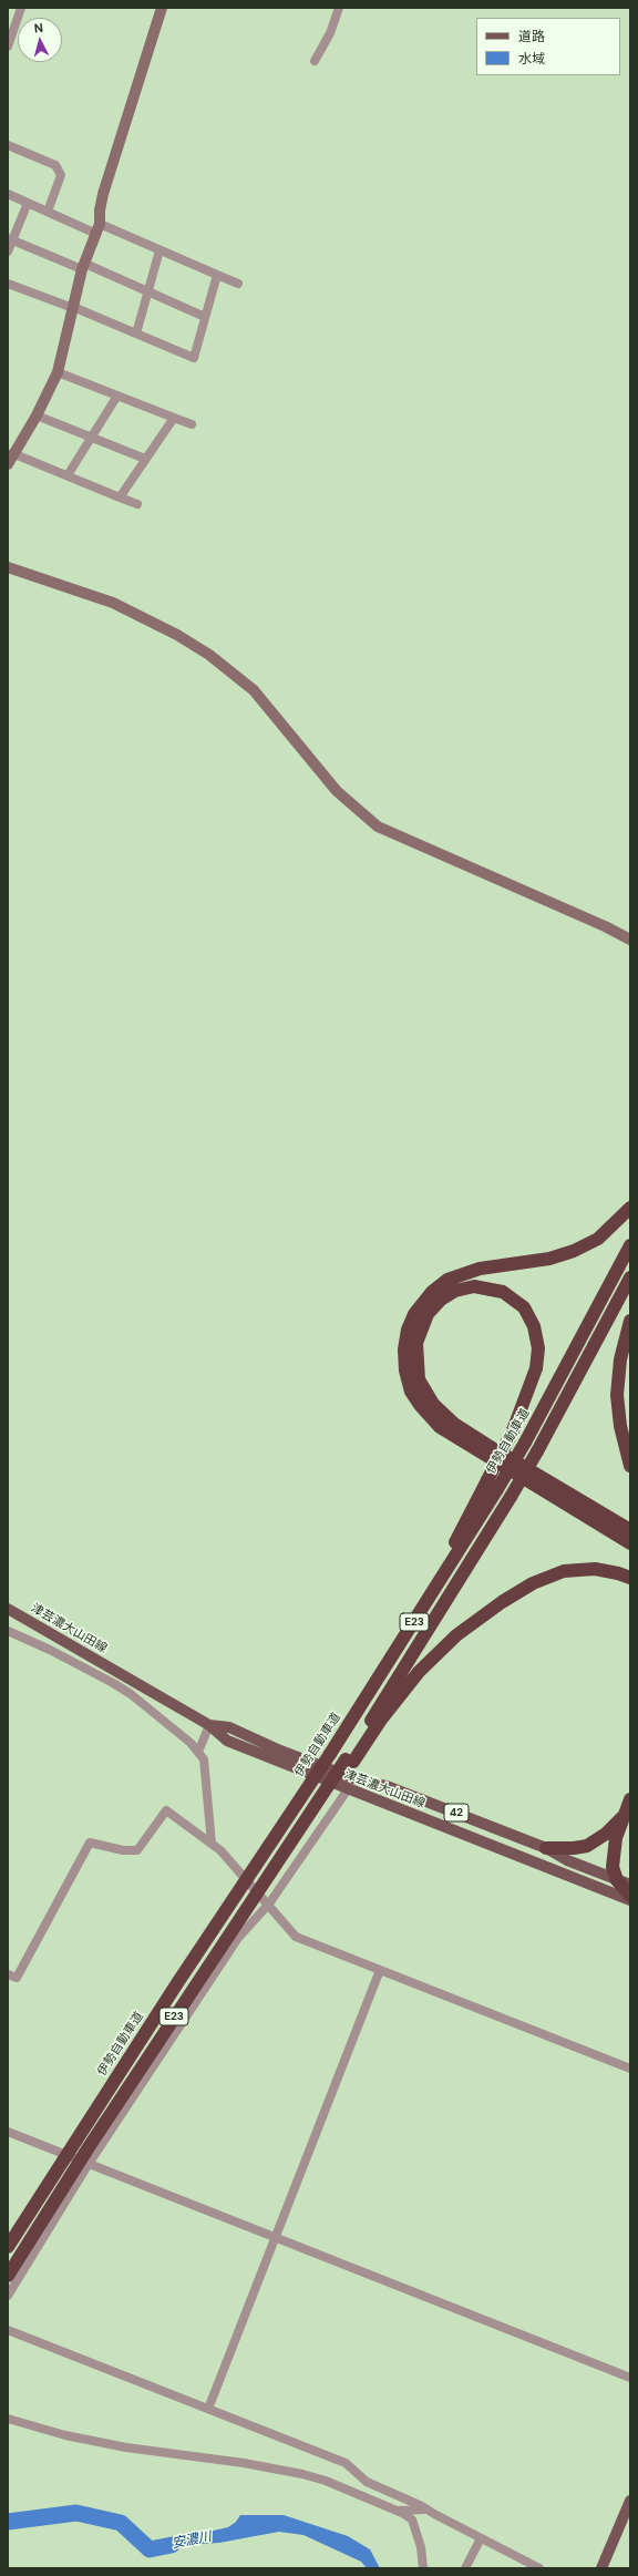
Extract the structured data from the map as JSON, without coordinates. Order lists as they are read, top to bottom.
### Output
{
  "streets": {
    "highway": ["伊勢自動車道", "E23"],
    "main road": ["津芸濃大山田線", "42"]
  },
  "water": ["安濃川"],
  "legend": ["道路", "水域"],
  "north": "top"
}
